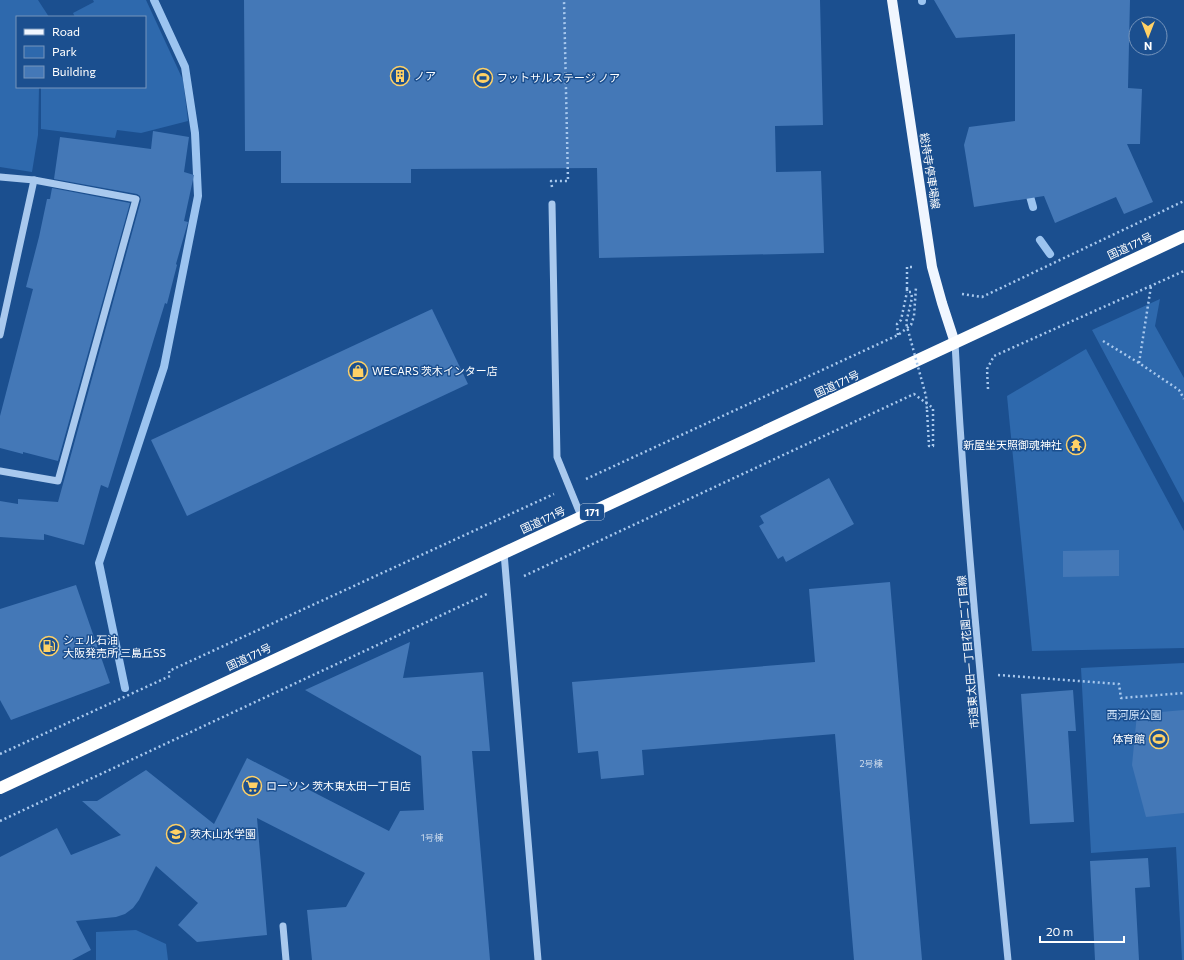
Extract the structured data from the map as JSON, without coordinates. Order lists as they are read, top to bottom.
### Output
{
  "streets": {
    "highway": ["国道171号", "171"],
    "main road": ["総持寺停車場線"],
    "street": ["市道東太田一丁目花園二丁目線"]
  },
  "crossings": [
    ["総持寺停車場線", "国道171号"],
    ["総持寺停車場線", "市道東太田一丁目花園二丁目線"],
    ["国道171号", "市道東太田一丁目花園二丁目線"]
  ],
  "parks": ["西河原公園"],
  "places": {
    "building": ["ノア"],
    "sports": ["フットサルステージ ノア", "体育館"],
    "shop": ["WECARS 茨木インター店"],
    "temple": ["新屋坐天照御魂神社"],
    "fuel station": ["シェル石油 大阪発売所 三島丘SS"],
    "supermarket": ["ローソン 茨木東太田一丁目店"],
    "school or university": ["茨木山水学園"]
  },
  "house_numbers": ["2号棟", "1号棟"],
  "legend": ["Road", "Park", "Building"],
  "scale_bar": "20 m",
  "north": "bottom"
}
